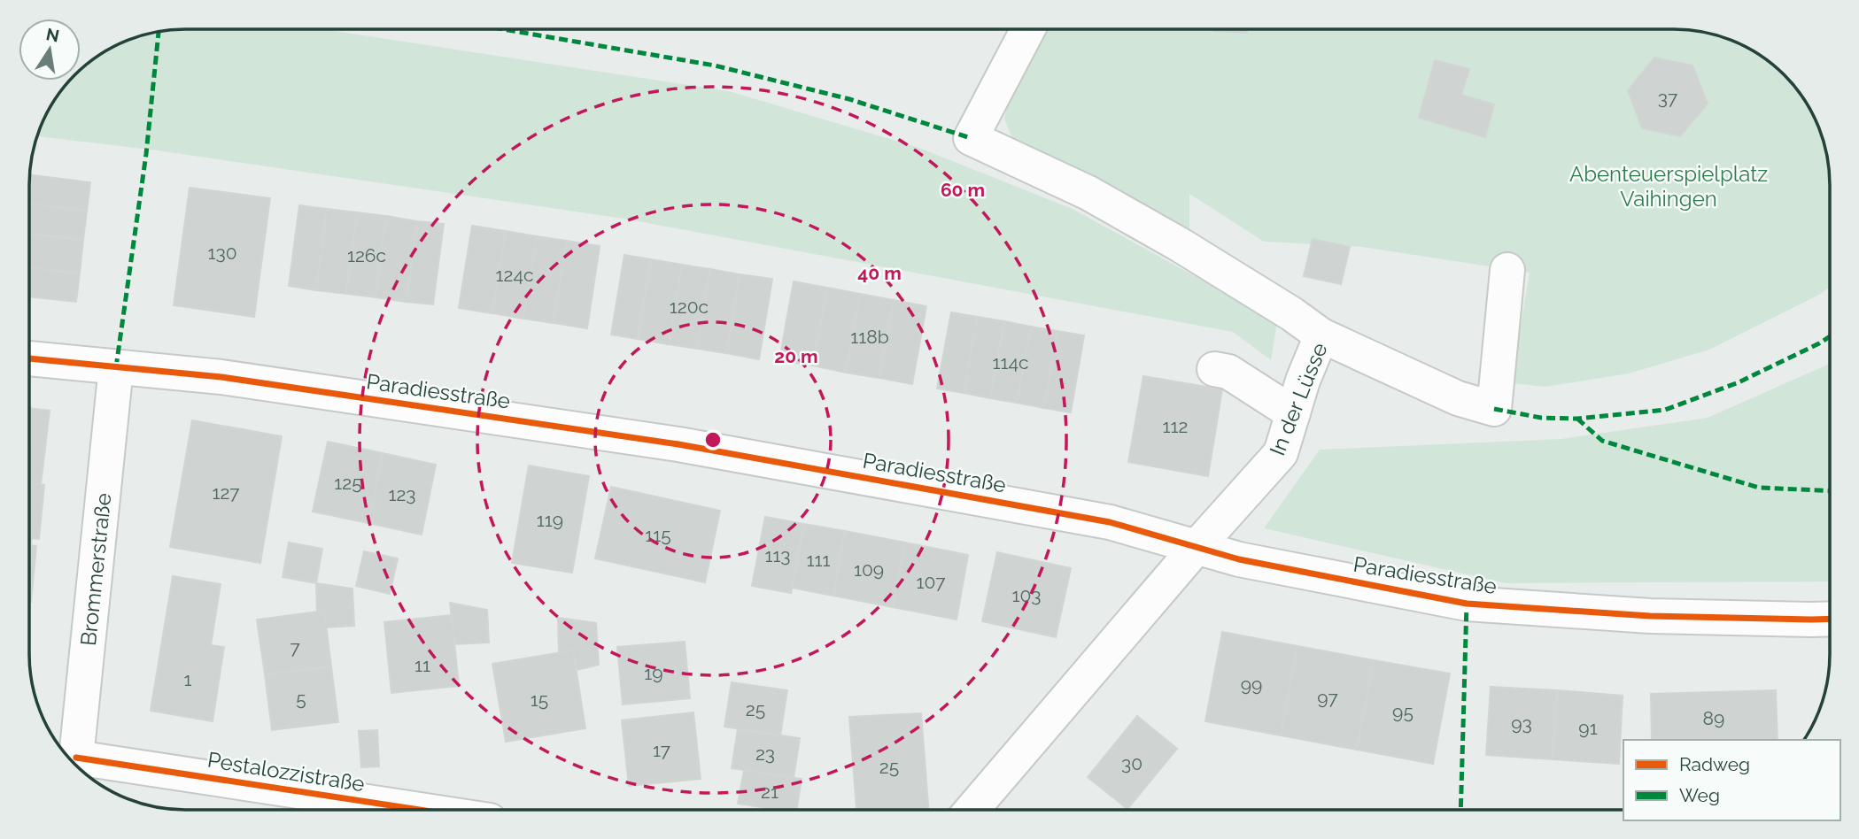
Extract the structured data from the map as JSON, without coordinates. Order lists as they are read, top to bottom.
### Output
{
  "streets": {
    "street": [
      "Paradiesstraße",
      "In der Lüsse",
      "Brommerstraße",
      "Pestalozzistraße"
    ]
  },
  "crossings": [
    ["Paradiesstraße", "In der Lüsse"],
    ["Paradiesstraße", "Brommerstraße"],
    ["Brommerstraße", "Pestalozzistraße"]
  ],
  "parks": ["Abenteuerspielplatz Vaihingen"],
  "house_numbers": [
    "37",
    "130",
    "126c",
    "124c",
    "120c",
    "118b",
    "114c",
    "112",
    "125",
    "127",
    "123",
    "119",
    "115",
    "113",
    "111",
    "109",
    "107",
    "103",
    "7",
    "11",
    "19",
    "1",
    "99",
    "97",
    "5",
    "15",
    "25",
    "95",
    "89",
    "93",
    "91",
    "17",
    "23",
    "30",
    "25",
    "21"
  ],
  "legend": ["Radweg", "Weg"],
  "north": "top",
  "rings": ["60 m", "40 m", "20 m"]
}
